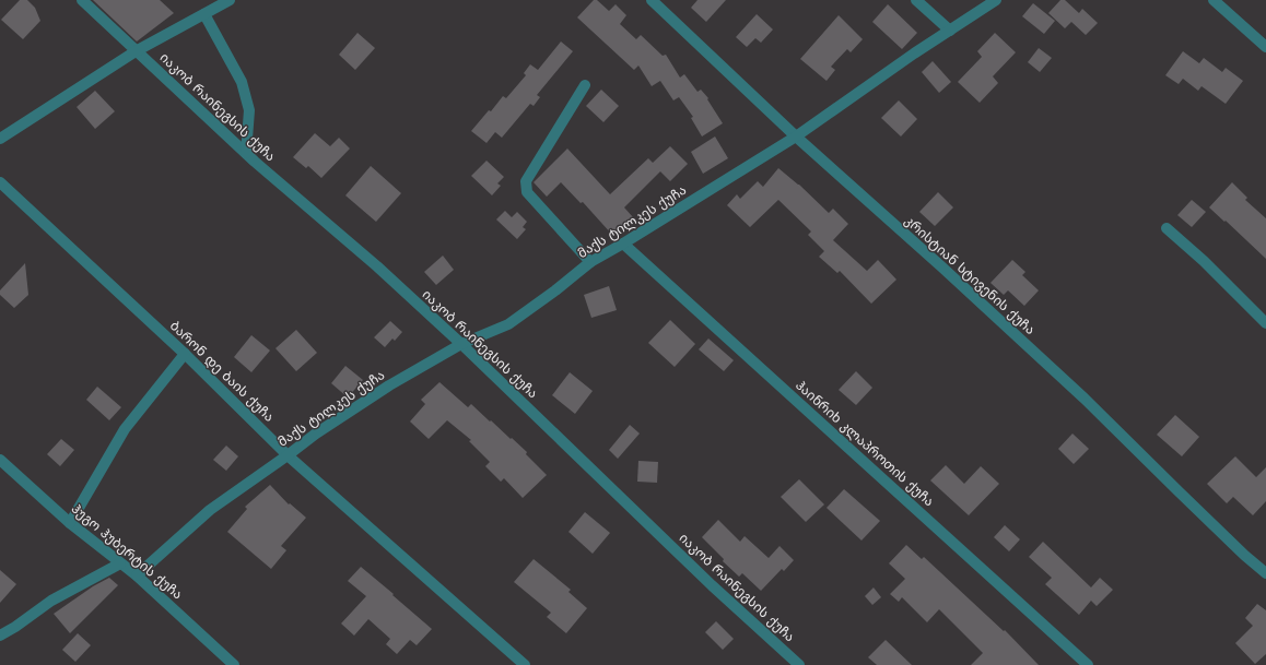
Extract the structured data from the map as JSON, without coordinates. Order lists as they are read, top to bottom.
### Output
{
  "streets": {
    "street": [
      "იაკობ რაინეგსის ქუჩა",
      "მაქს ტილკეს ქუჩა",
      "კრისტიან სტივენის ქუჩა",
      "ბარონ დე ბაის ქუჩა",
      "ჰაინრიხ კლაპროთის ქუჩა",
      "ჰუგო ჰუბერტის ქუჩა"
    ]
  },
  "crossings": [
    ["იაკობ რაინეგსის ქუჩა", "მაქს ტილკეს ქუჩა"],
    ["მაქს ტილკეს ქუჩა", "კრისტიან სტივენის ქუჩა"],
    ["მაქს ტილკეს ქუჩა", "ბარონ დე ბაის ქუჩა"],
    ["მაქს ტილკეს ქუჩა", "ჰაინრიხ კლაპროთის ქუჩა"],
    ["მაქს ტილკეს ქუჩა", "ჰუგო ჰუბერტის ქუჩა"]
  ]
}
